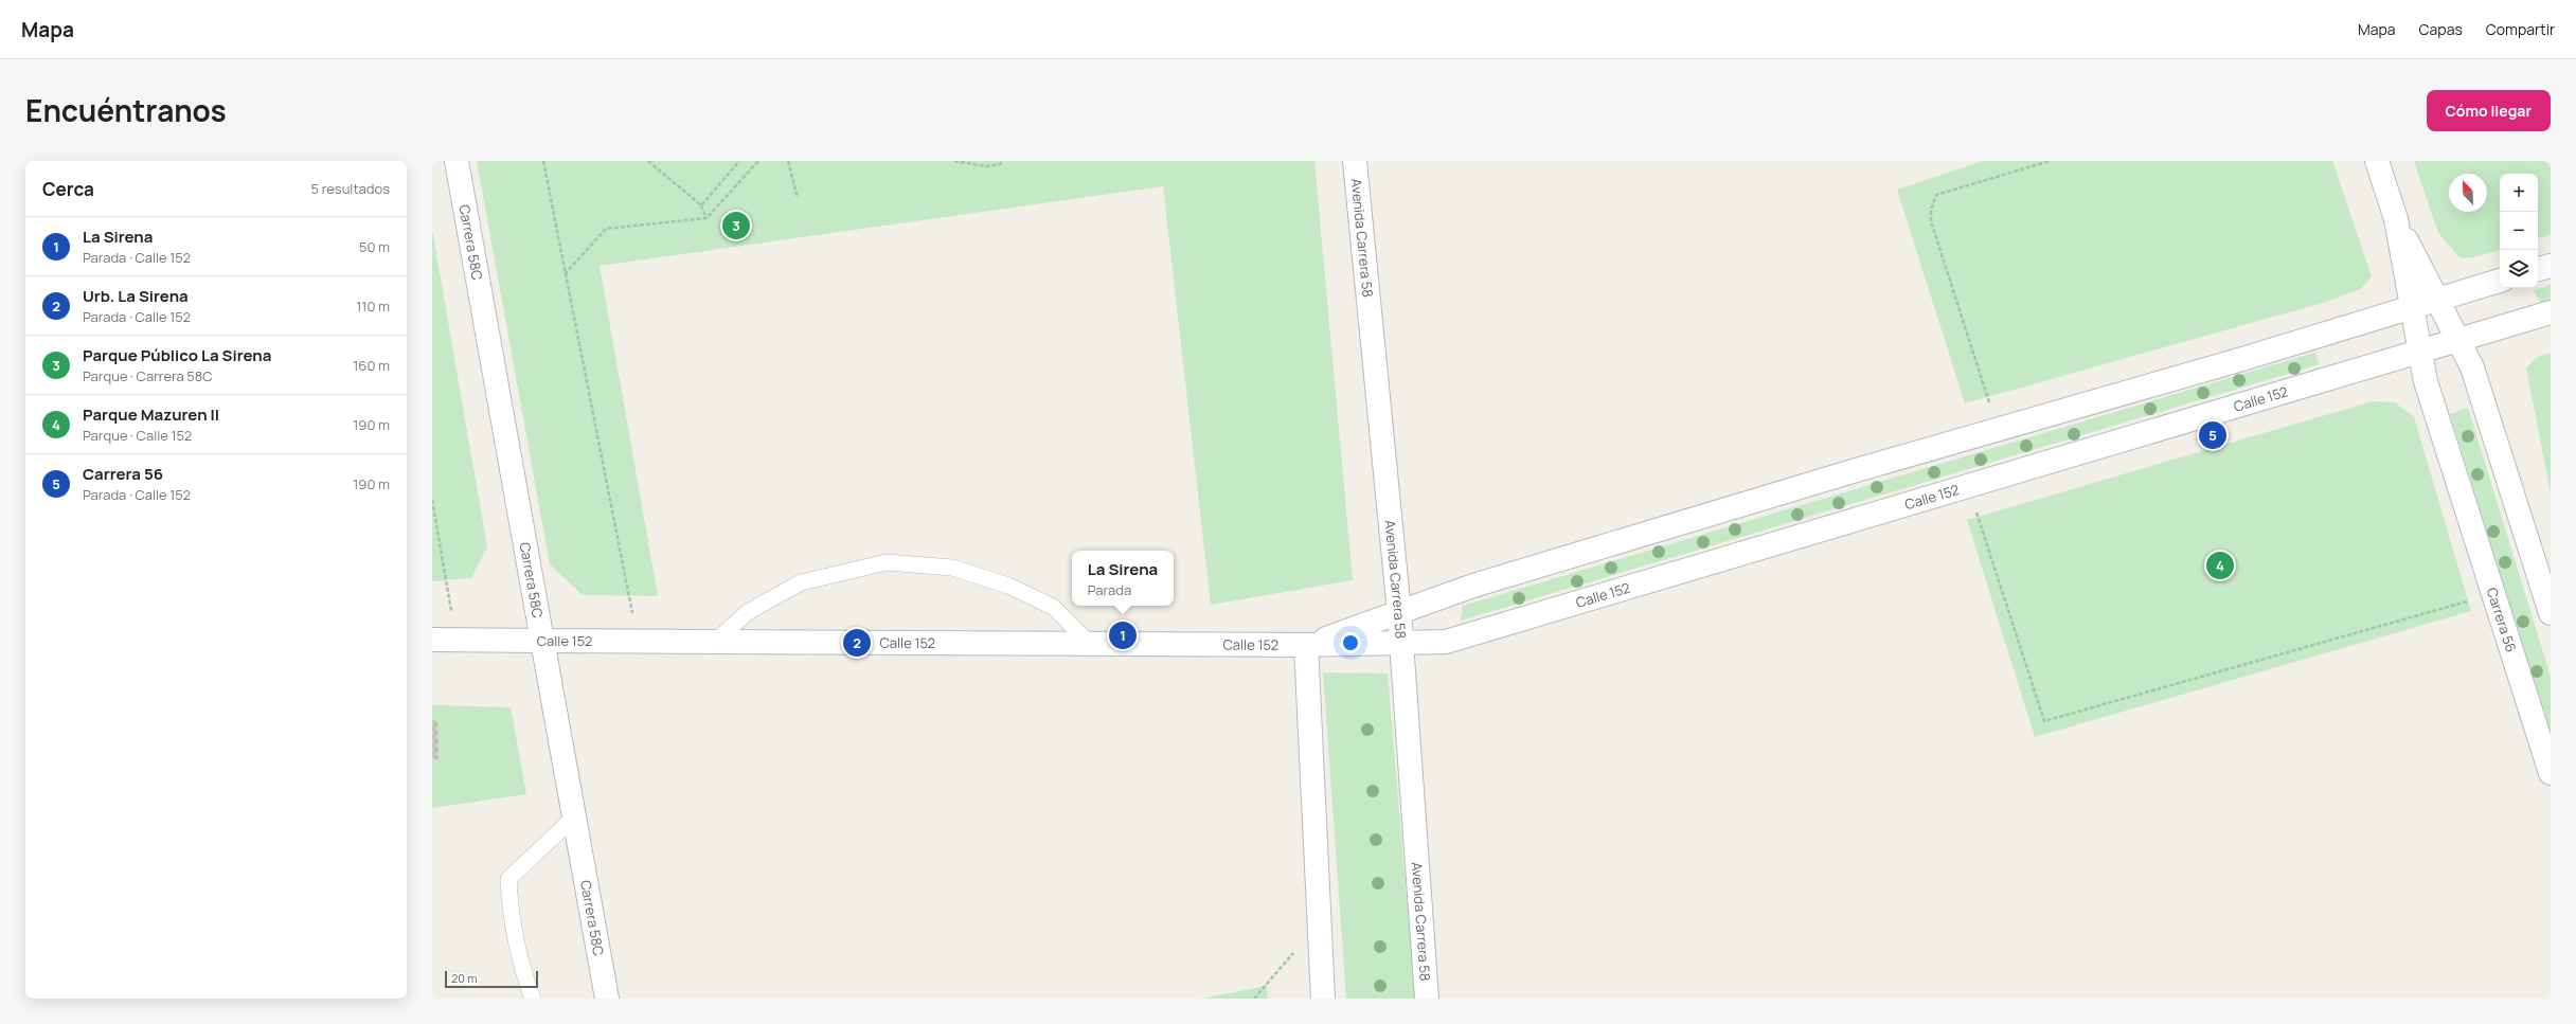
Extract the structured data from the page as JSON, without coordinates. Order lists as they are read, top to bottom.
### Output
{
  "streets": {
    "street": [
      "Avenida Carrera 58",
      "Carrera 58C",
      "Calle 152",
      "Carrera 56"
    ]
  },
  "crossings": [
    ["Avenida Carrera 58", "Calle 152"],
    ["Carrera 58C", "Calle 152"],
    ["Calle 152", "Carrera 56"]
  ],
  "scale_bar": "20 m",
  "north": "top left",
  "page": {
    "header": "Mapa",
    "nav": ["Mapa", "Capas", "Compartir"],
    "title": "Encuéntranos",
    "buttons": "Cómo llegar",
    "heading": ["Cerca", "5 resultados"],
    "map_buttons": ["+", "−"],
    "pins": [
      "3",
      "5",
      "4",
      "1",
      "2"
    ],
    "list": [
      {
        "mark": "1",
        "name": "La Sirena",
        "note": "Parada · Calle 152",
        "value": "50 m"
      },
      {
        "mark": "2",
        "name": "Urb. La Sirena",
        "note": "Parada · Calle 152",
        "value": "110 m"
      },
      {
        "mark": "3",
        "name": "Parque Público La Sirena",
        "note": "Parque · Carrera 58C",
        "value": "160 m"
      },
      {
        "mark": "4",
        "name": "Parque Mazuren II",
        "note": "Parque · Calle 152",
        "value": "190 m"
      },
      {
        "mark": "5",
        "name": "Carrera 56",
        "note": "Parada · Calle 152",
        "value": "190 m"
      }
    ],
    "popup": ["La Sirena", "Parada"],
    "scale": "20 m"
  }
}
